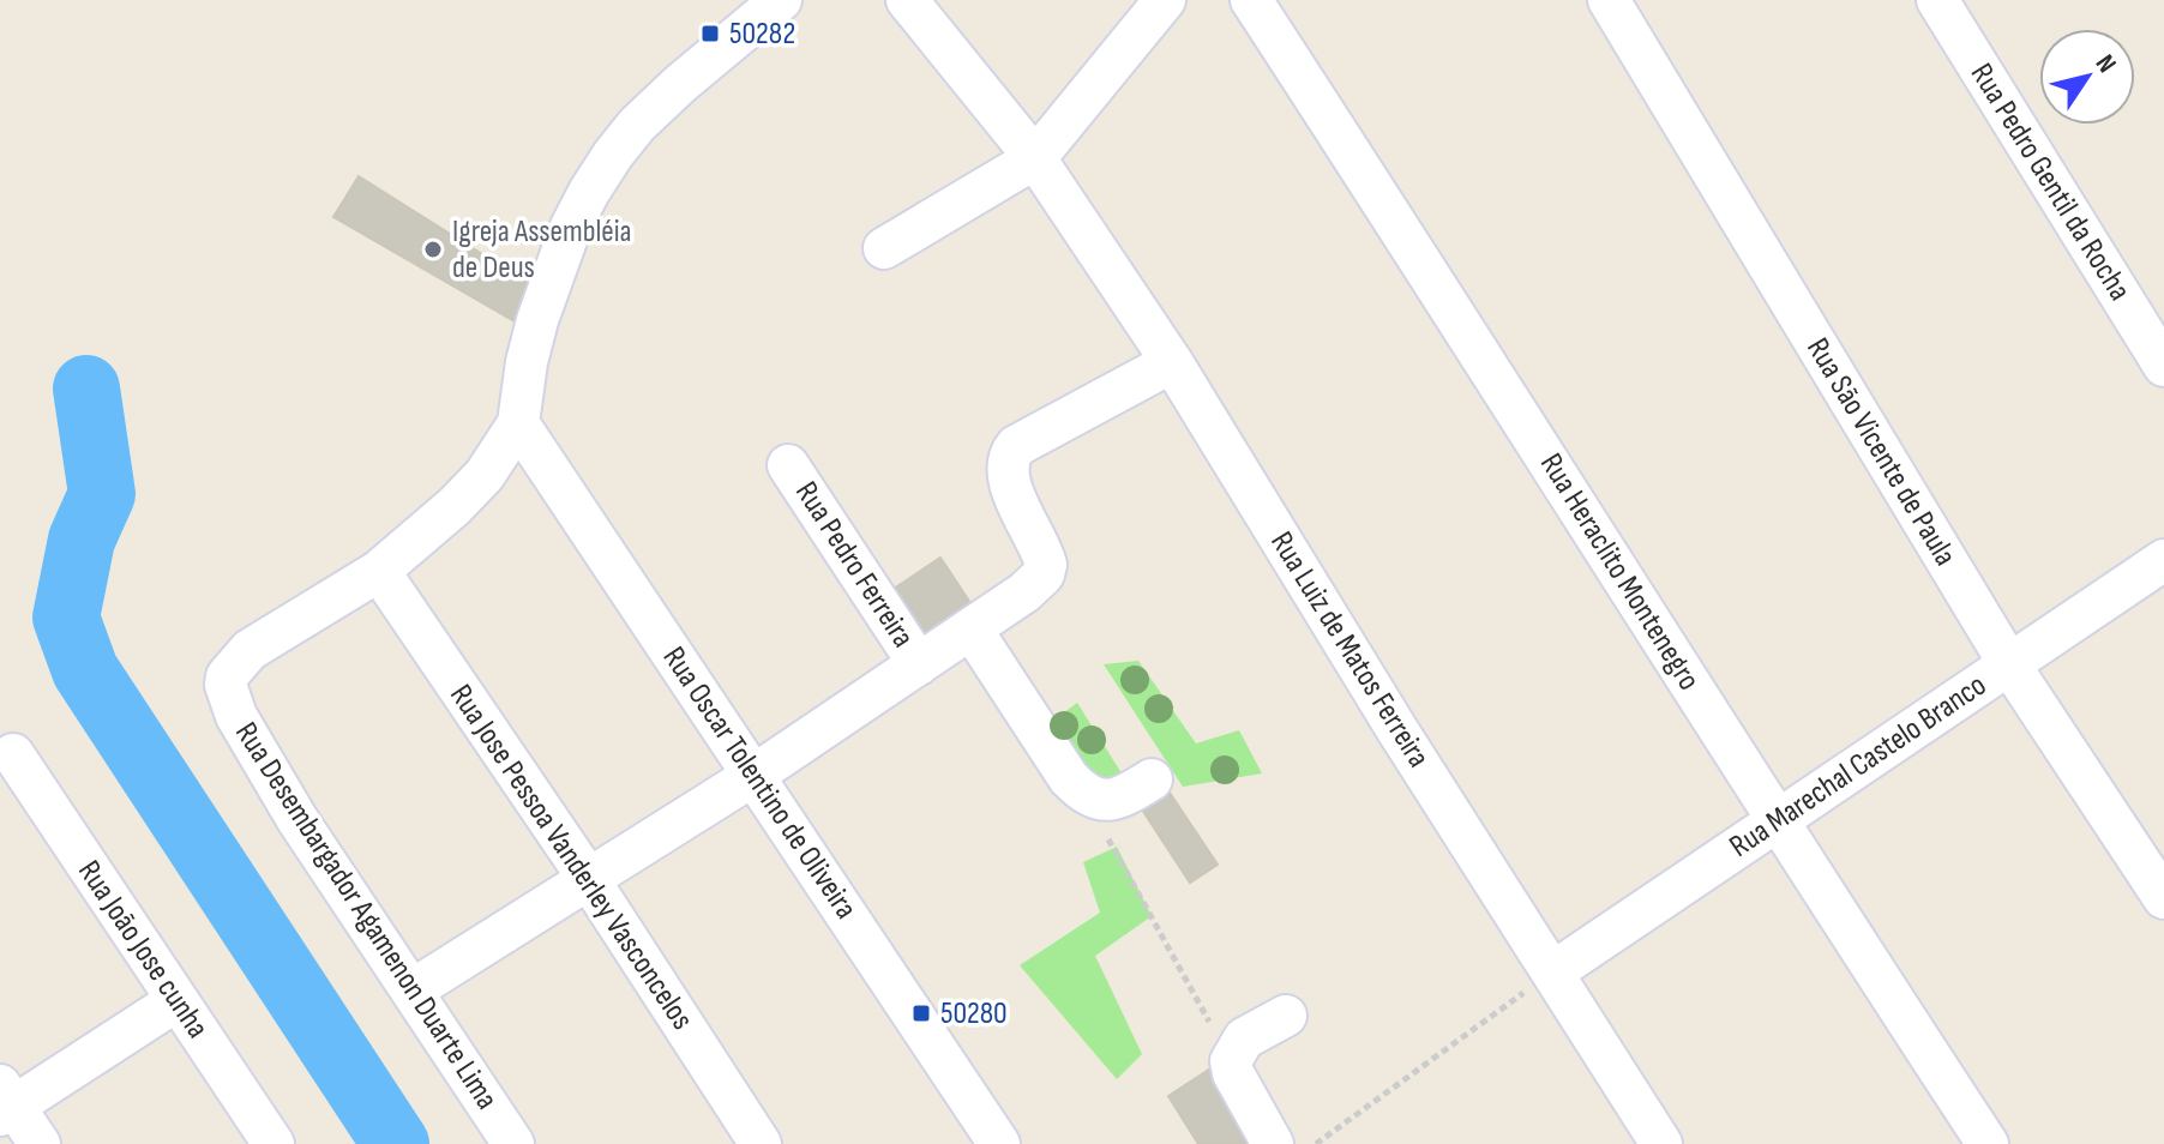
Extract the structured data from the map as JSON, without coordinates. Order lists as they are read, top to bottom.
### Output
{
  "streets": {
    "street": [
      "Rua Pedro Gentil da Rocha",
      "Rua São Vicente de Paula",
      "Rua Pedro Ferreira",
      "Rua Heraclito Montenegro",
      "Rua Luiz de Matos Ferreira",
      "Rua Marechal Castelo Branco",
      "Rua Oscar Tolentino de Oliveira",
      "Rua Jose Pessoa Vanderley Vasconcelos",
      "Rua Desembargador Agamenon Duarte Lima",
      "Rua João Jose cunha"
    ]
  },
  "crossings": [
    ["Rua São Vicente de Paula", "Rua Marechal Castelo Branco"],
    ["Rua Heraclito Montenegro", "Rua Marechal Castelo Branco"],
    ["Rua Luiz de Matos Ferreira", "Rua Marechal Castelo Branco"],
    ["Rua Jose Pessoa Vanderley Vasconcelos", "Rua Desembargador Agamenon Duarte Lima"]
  ],
  "places": {
    "transit": ["50282", "50280"],
    "other": ["Igreja Assembléia de Deus"]
  },
  "north": "top right"
}
